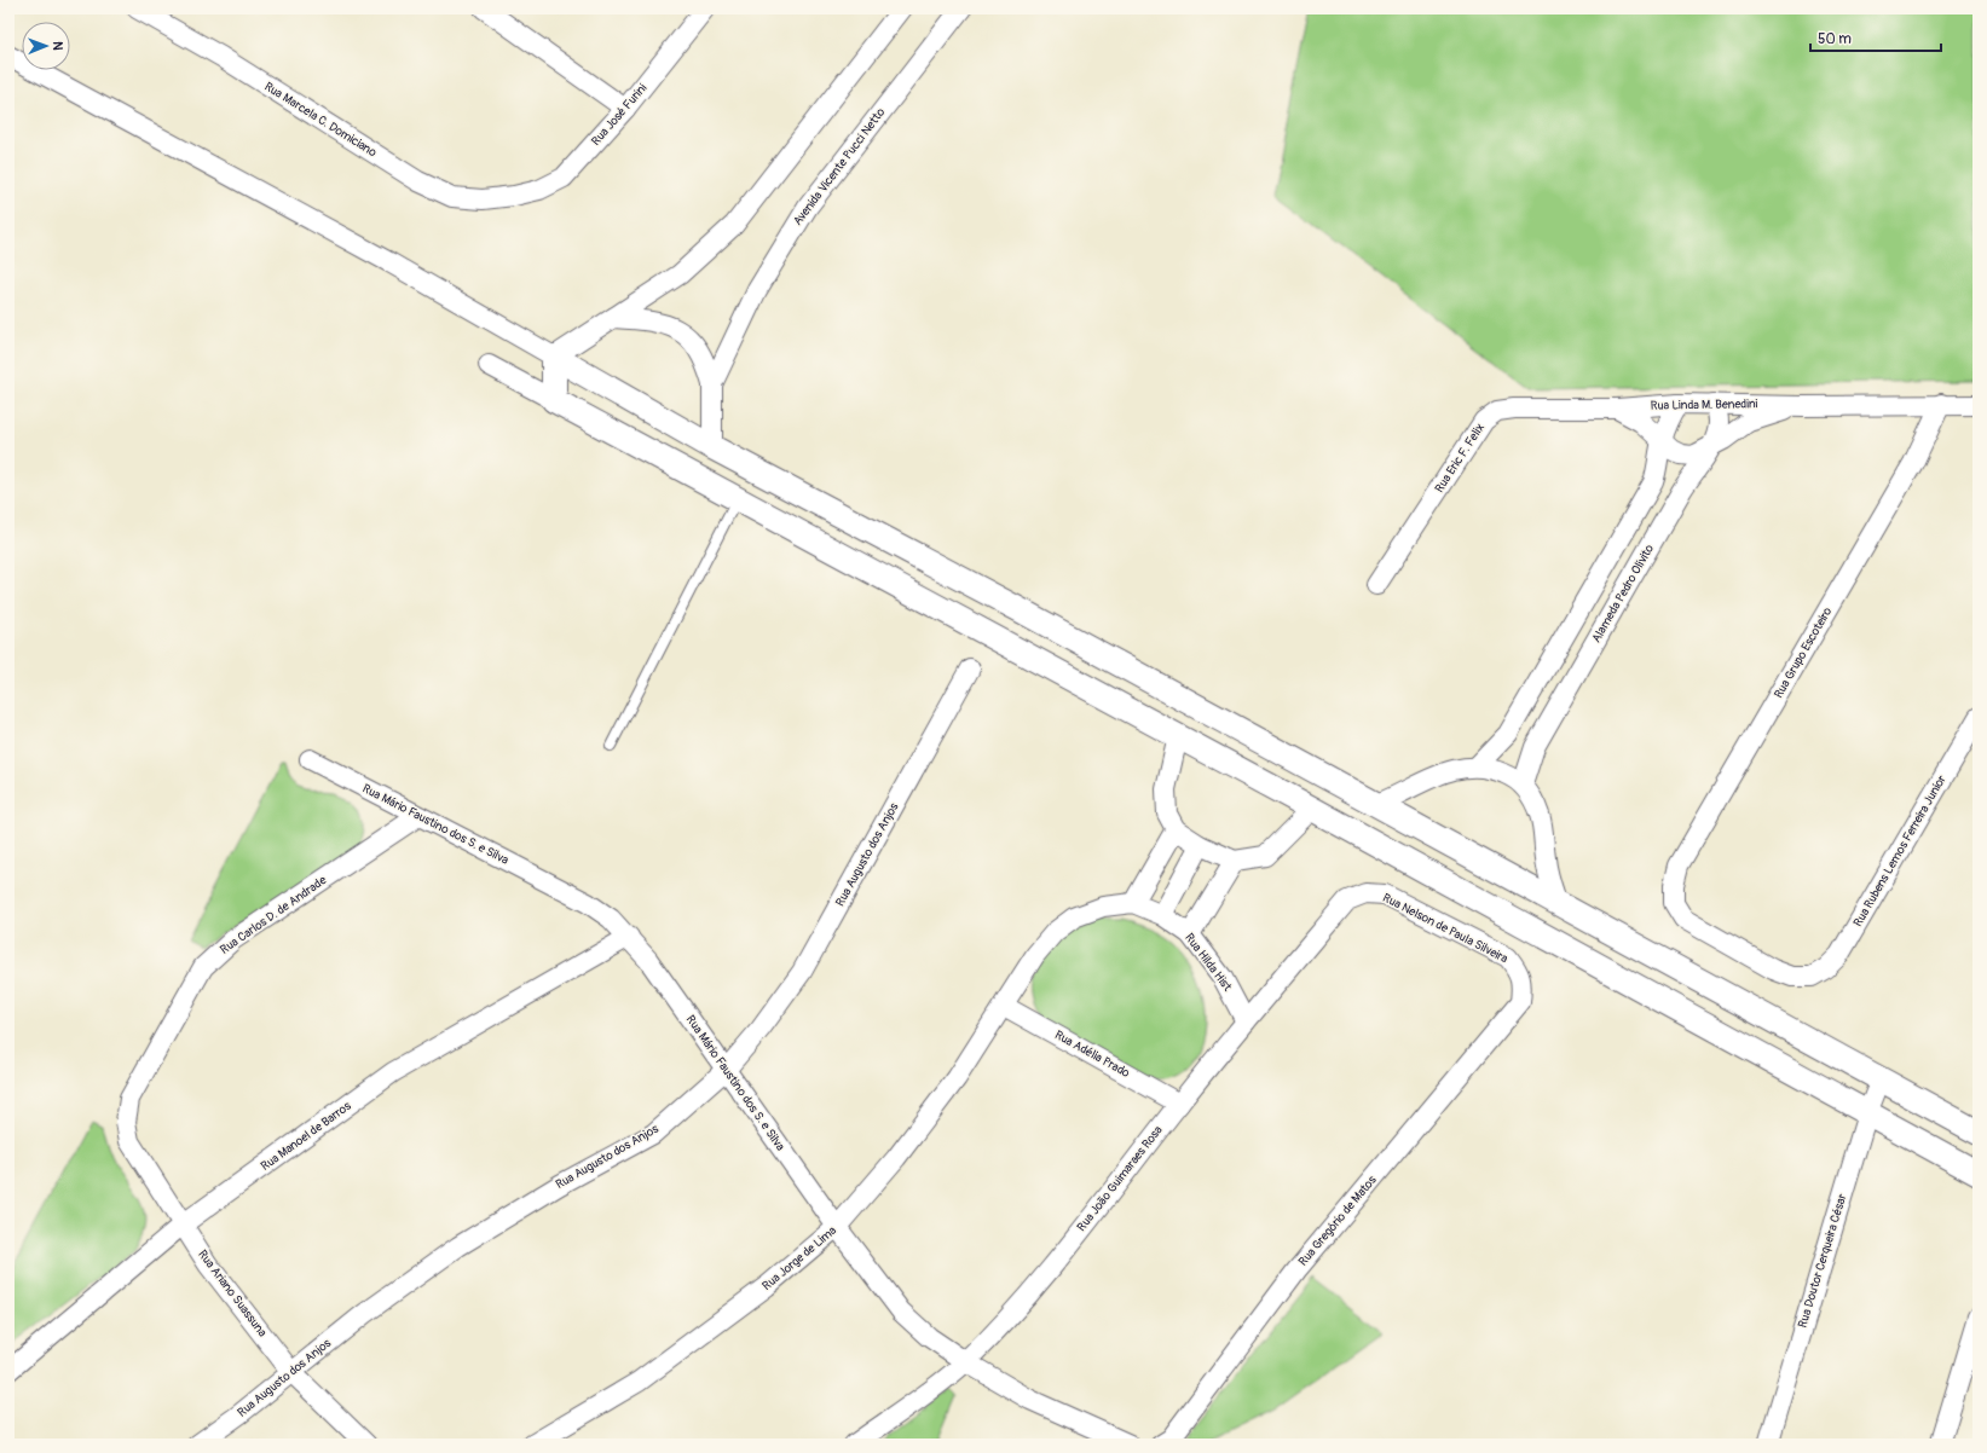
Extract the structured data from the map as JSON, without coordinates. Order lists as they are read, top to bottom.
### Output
{
  "streets": {
    "street": [
      "Rua José Furini",
      "Rua Marcela C. Domiciano",
      "Avenida Vicente Pucci Netto",
      "Rua Linda M. Benedini",
      "Rua Eric F. Felix",
      "Alameda Pedro Olivito",
      "Rua Grupo Escoteiro",
      "Rua Mário Faustino dos S. e Silva",
      "Rua Rubens Lemos Ferreira Junior",
      "Rua Augusto dos Anjos",
      "Rua Carlos D. de Andrade",
      "Rua Nelson de Paula Silveira",
      "Rua Hilda Hist",
      "Rua Adélia Prado",
      "Rua Manoel de Barros",
      "Rua João Guimaraes Rosa",
      "Rua Gregório de Matos",
      "Rua Jorge de Lima",
      "Rua Doutor Cerqueira César",
      "Rua Ariano Suassuna"
    ]
  },
  "crossings": [
    ["Rua José Furini", "Rua Marcela C. Domiciano"],
    ["Rua Linda M. Benedini", "Rua Eric F. Felix"],
    ["Rua Linda M. Benedini", "Alameda Pedro Olivito"],
    ["Rua Linda M. Benedini", "Rua Grupo Escoteiro"],
    ["Rua Grupo Escoteiro", "Rua Rubens Lemos Ferreira Junior"],
    ["Rua Mário Faustino dos S. e Silva", "Rua Augusto dos Anjos"],
    ["Rua Mário Faustino dos S. e Silva", "Rua Carlos D. de Andrade"],
    ["Rua Mário Faustino dos S. e Silva", "Rua Manoel de Barros"],
    ["Rua Mário Faustino dos S. e Silva", "Rua João Guimaraes Rosa"],
    ["Rua Mário Faustino dos S. e Silva", "Rua Jorge de Lima"],
    ["Rua Augusto dos Anjos", "Rua Ariano Suassuna"],
    ["Rua Carlos D. de Andrade", "Rua Ariano Suassuna"],
    ["Rua Nelson de Paula Silveira", "Rua João Guimaraes Rosa"],
    ["Rua Nelson de Paula Silveira", "Rua Gregório de Matos"],
    ["Rua Hilda Hist", "Rua João Guimaraes Rosa"],
    ["Rua Adélia Prado", "Rua João Guimaraes Rosa"],
    ["Rua Adélia Prado", "Rua Jorge de Lima"],
    ["Rua Manoel de Barros", "Rua Ariano Suassuna"]
  ],
  "scale_bar": "50 m",
  "north": "right"
}
